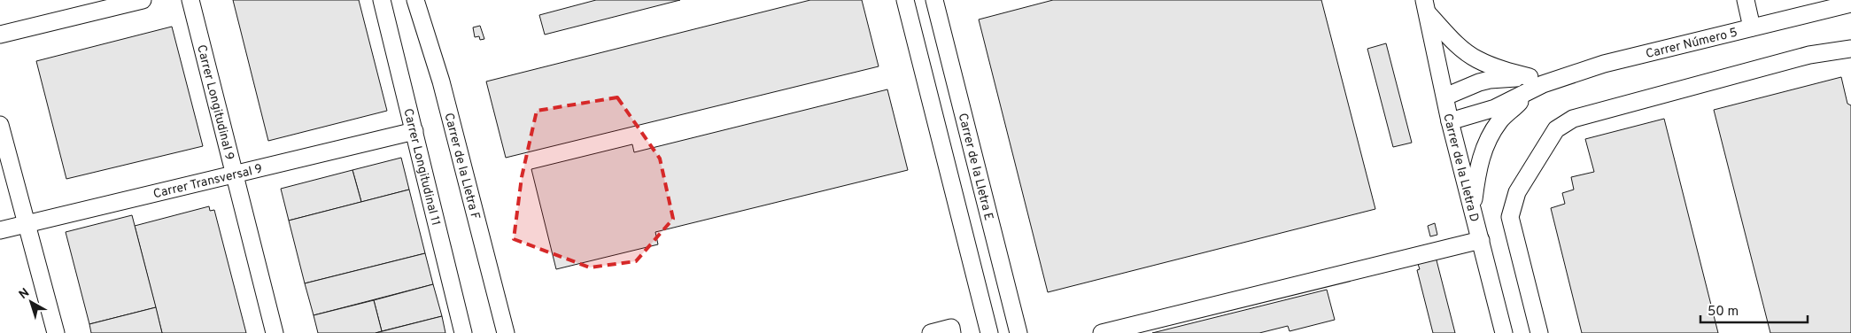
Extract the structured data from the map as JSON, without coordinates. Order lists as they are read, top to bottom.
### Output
{
  "streets": {
    "street": [
      "Carrer Número 5",
      "Carrer Longitudinal 9",
      "Carrer de la Lletra F",
      "Carrer Longitudinal 11",
      "Carrer de la Lletra E",
      "Carrer de la Lletra D",
      "Carrer Transversal 9"
    ]
  },
  "crossings": [
    ["Carrer Longitudinal 9", "Carrer Transversal 9"],
    ["Carrer Longitudinal 11", "Carrer Transversal 9"]
  ],
  "scale_bar": "50 m",
  "north": "top left"
}
